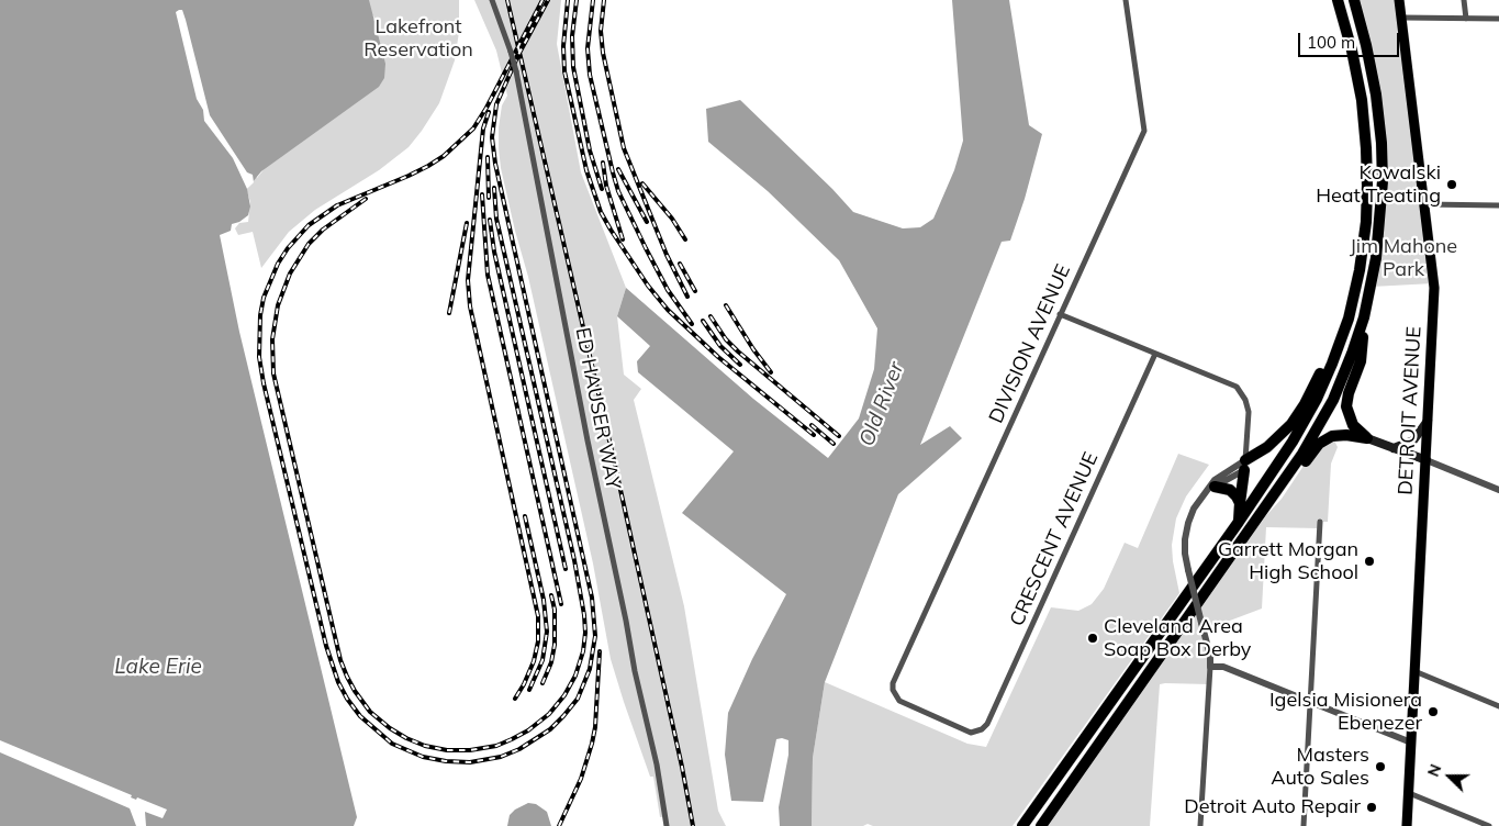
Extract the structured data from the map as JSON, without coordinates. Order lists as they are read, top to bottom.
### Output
{
  "streets": {
    "main road": ["DETROIT AVENUE"],
    "street": ["DIVISION AVENUE", "ED HAUSER WAY", "CRESCENT AVENUE"]
  },
  "crossings": [
    ["DIVISION AVENUE", "CRESCENT AVENUE"]
  ],
  "water": ["Old River", "Lake Erie"],
  "parks": ["Lakefront Reservation", "Jim Mahone Park"],
  "places": [
    "Kowalski Heat Treating",
    "Garrett Morgan High School",
    "Cleveland Area Soap Box Derby",
    "Igelsia Misionera Ebenezer",
    "Masters Auto Sales",
    "Detroit Auto Repair"
  ],
  "scale_bar": "100 m",
  "north": "left"
}
